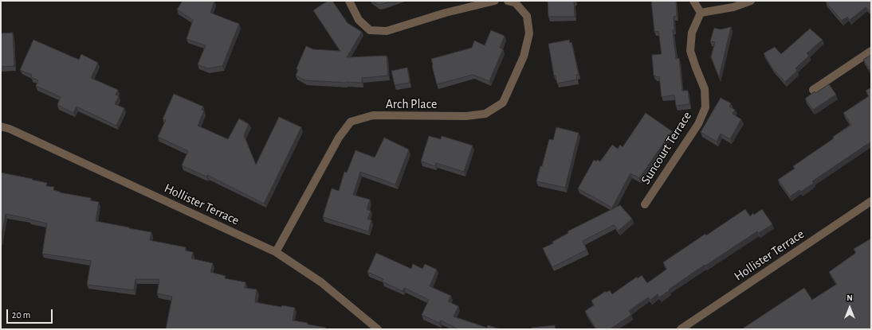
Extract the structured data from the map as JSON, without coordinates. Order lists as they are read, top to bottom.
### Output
{
  "streets": {
    "street": ["Arch Place", "Suncourt Terrace", "Hollister Terrace"]
  },
  "crossings": [
    ["Arch Place", "Hollister Terrace"]
  ],
  "scale_bar": "20 m",
  "north": "top"
}
